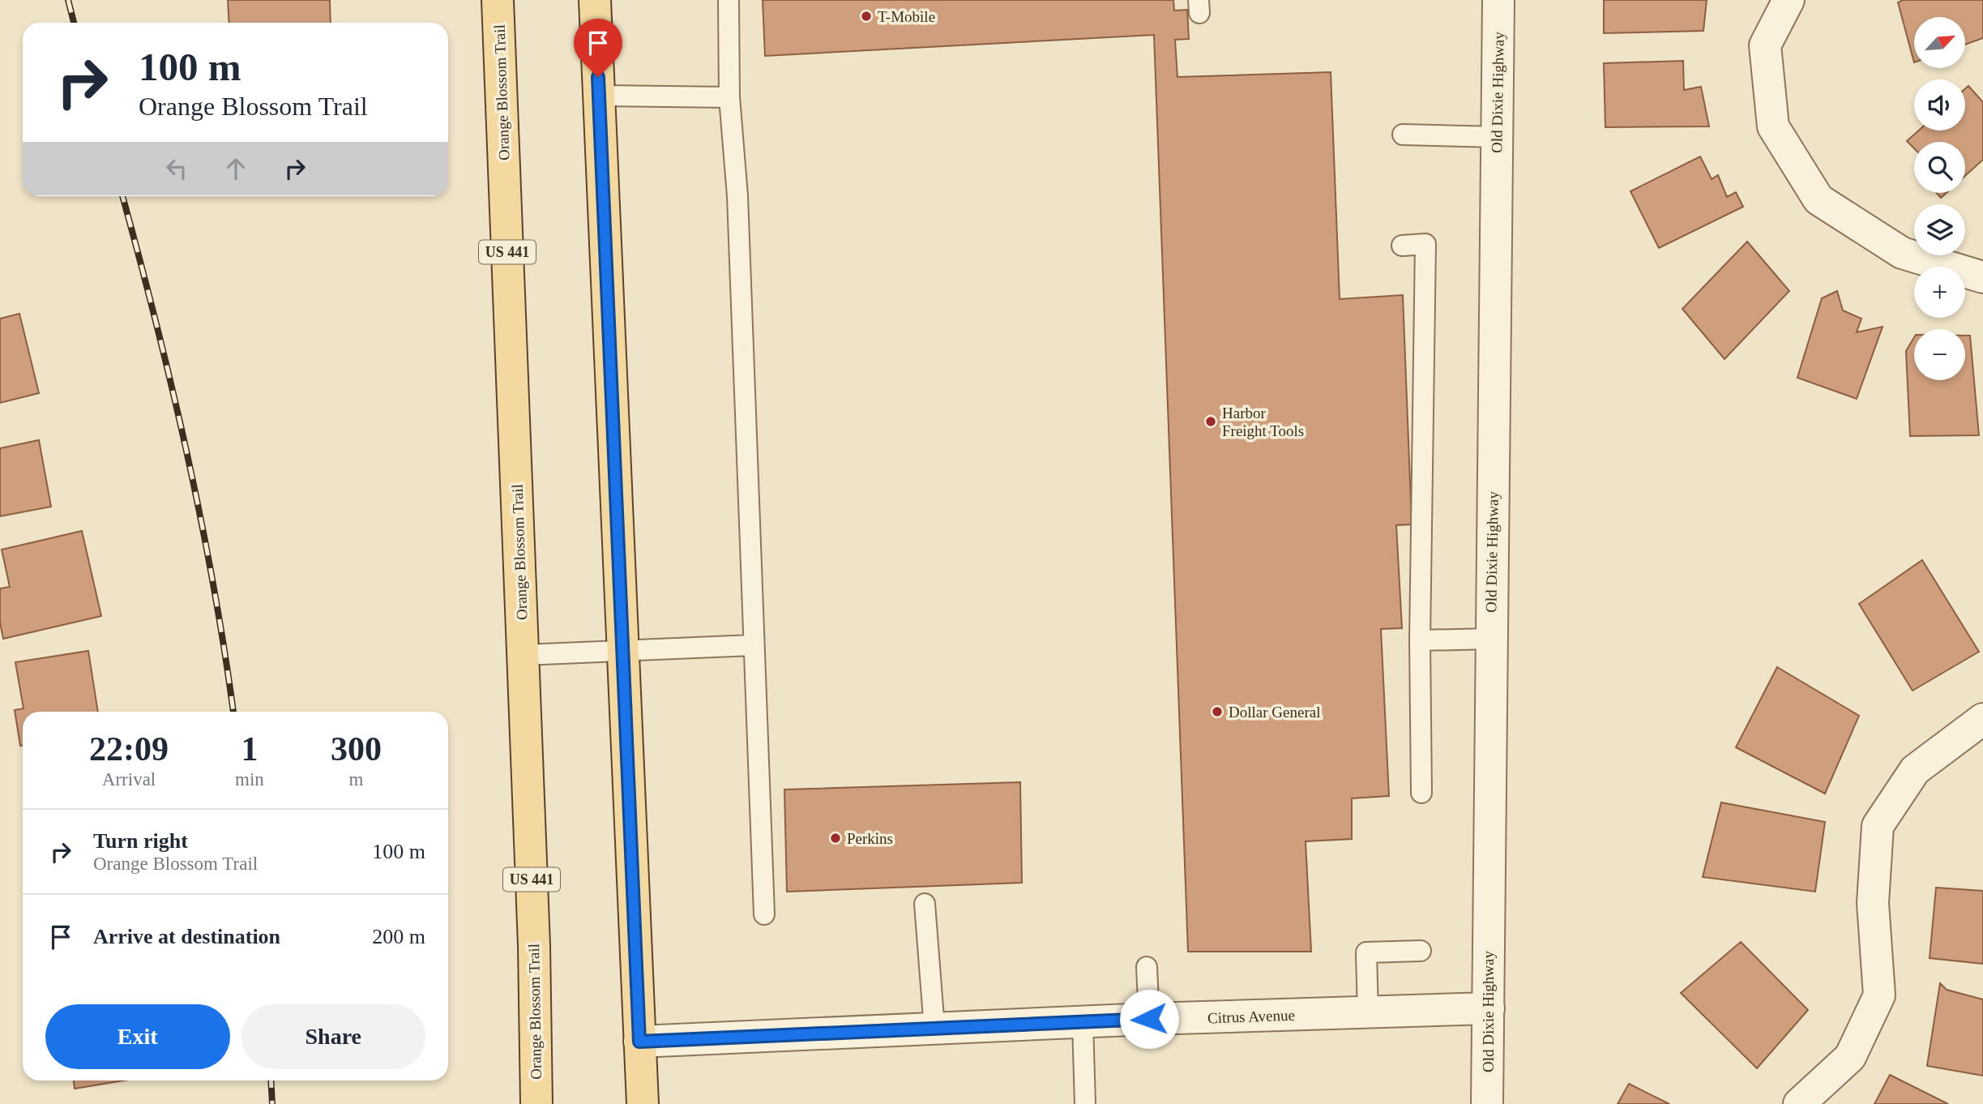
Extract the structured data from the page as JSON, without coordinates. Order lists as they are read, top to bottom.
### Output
{
  "streets": {
    "main road": ["Orange Blossom Trail", "US 441"],
    "street": ["Old Dixie Highway", "Citrus Avenue"]
  },
  "crossings": [
    ["Old Dixie Highway", "Citrus Avenue"]
  ],
  "places": [
    "T-Mobile",
    "Harbor Freight Tools",
    "Dollar General",
    "Perkins"
  ],
  "north": "top right",
  "page": {
    "map_buttons": ["+", "−"],
    "turn": ["100 m", "Orange Blossom Trail"],
    "eta": [
      "22:09",
      "Arrival",
      "1",
      "min",
      "300",
      "m"
    ],
    "list": [
      {
        "name": "Turn right",
        "note": "Orange Blossom Trail",
        "value": "100 m"
      },
      {
        "name": "Arrive at destination",
        "value": "200 m"
      }
    ],
    "buttons": ["Exit", "Share"]
  }
}
